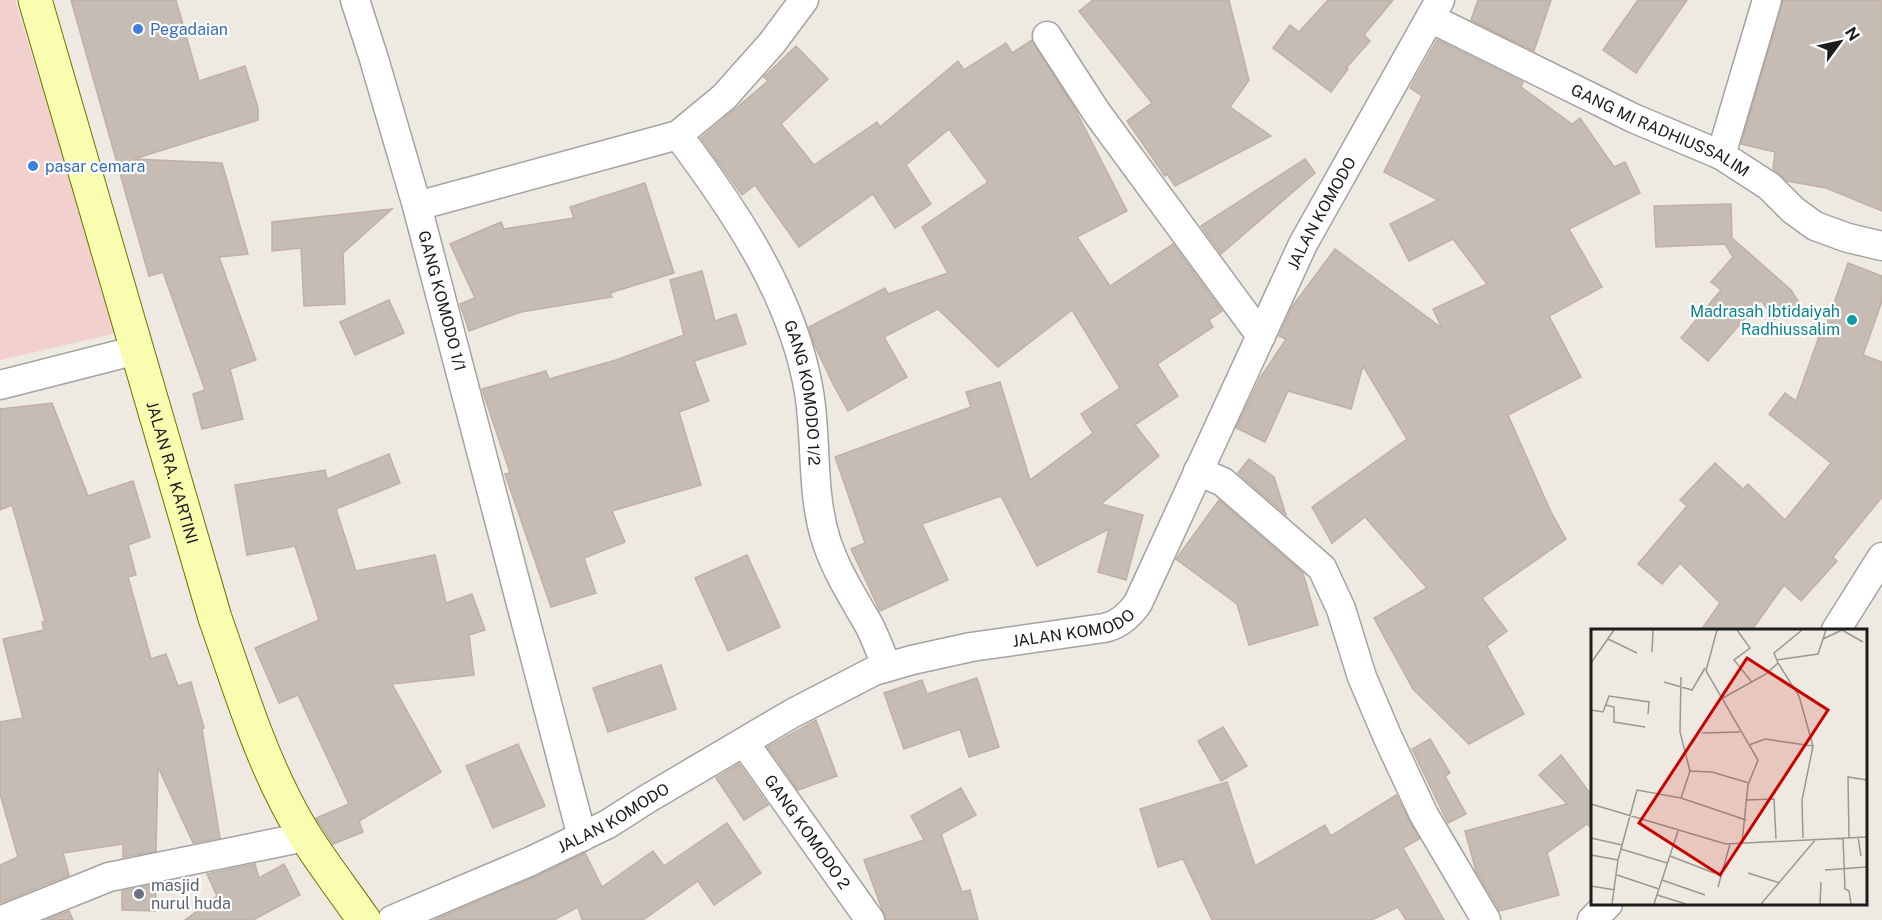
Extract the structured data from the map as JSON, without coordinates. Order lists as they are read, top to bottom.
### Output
{
  "streets": {
    "street": [
      "GANG MI RADHIUSSALIM",
      "JALAN KOMODO",
      "GANG KOMODO 1/1",
      "GANG KOMODO 1/2",
      "JALAN RA. KARTINI",
      "GANG KOMODO 2"
    ]
  },
  "crossings": [
    ["GANG MI RADHIUSSALIM", "JALAN KOMODO"],
    ["JALAN KOMODO", "GANG KOMODO 1/1"],
    ["JALAN KOMODO", "GANG KOMODO 1/2"],
    ["JALAN KOMODO", "GANG KOMODO 2"]
  ],
  "places": [
    "Pegadaian",
    "pasar cemara",
    "Madrasah Ibtidaiyah Radhiussalim",
    "masjid nurul huda"
  ],
  "north": "top right"
}
